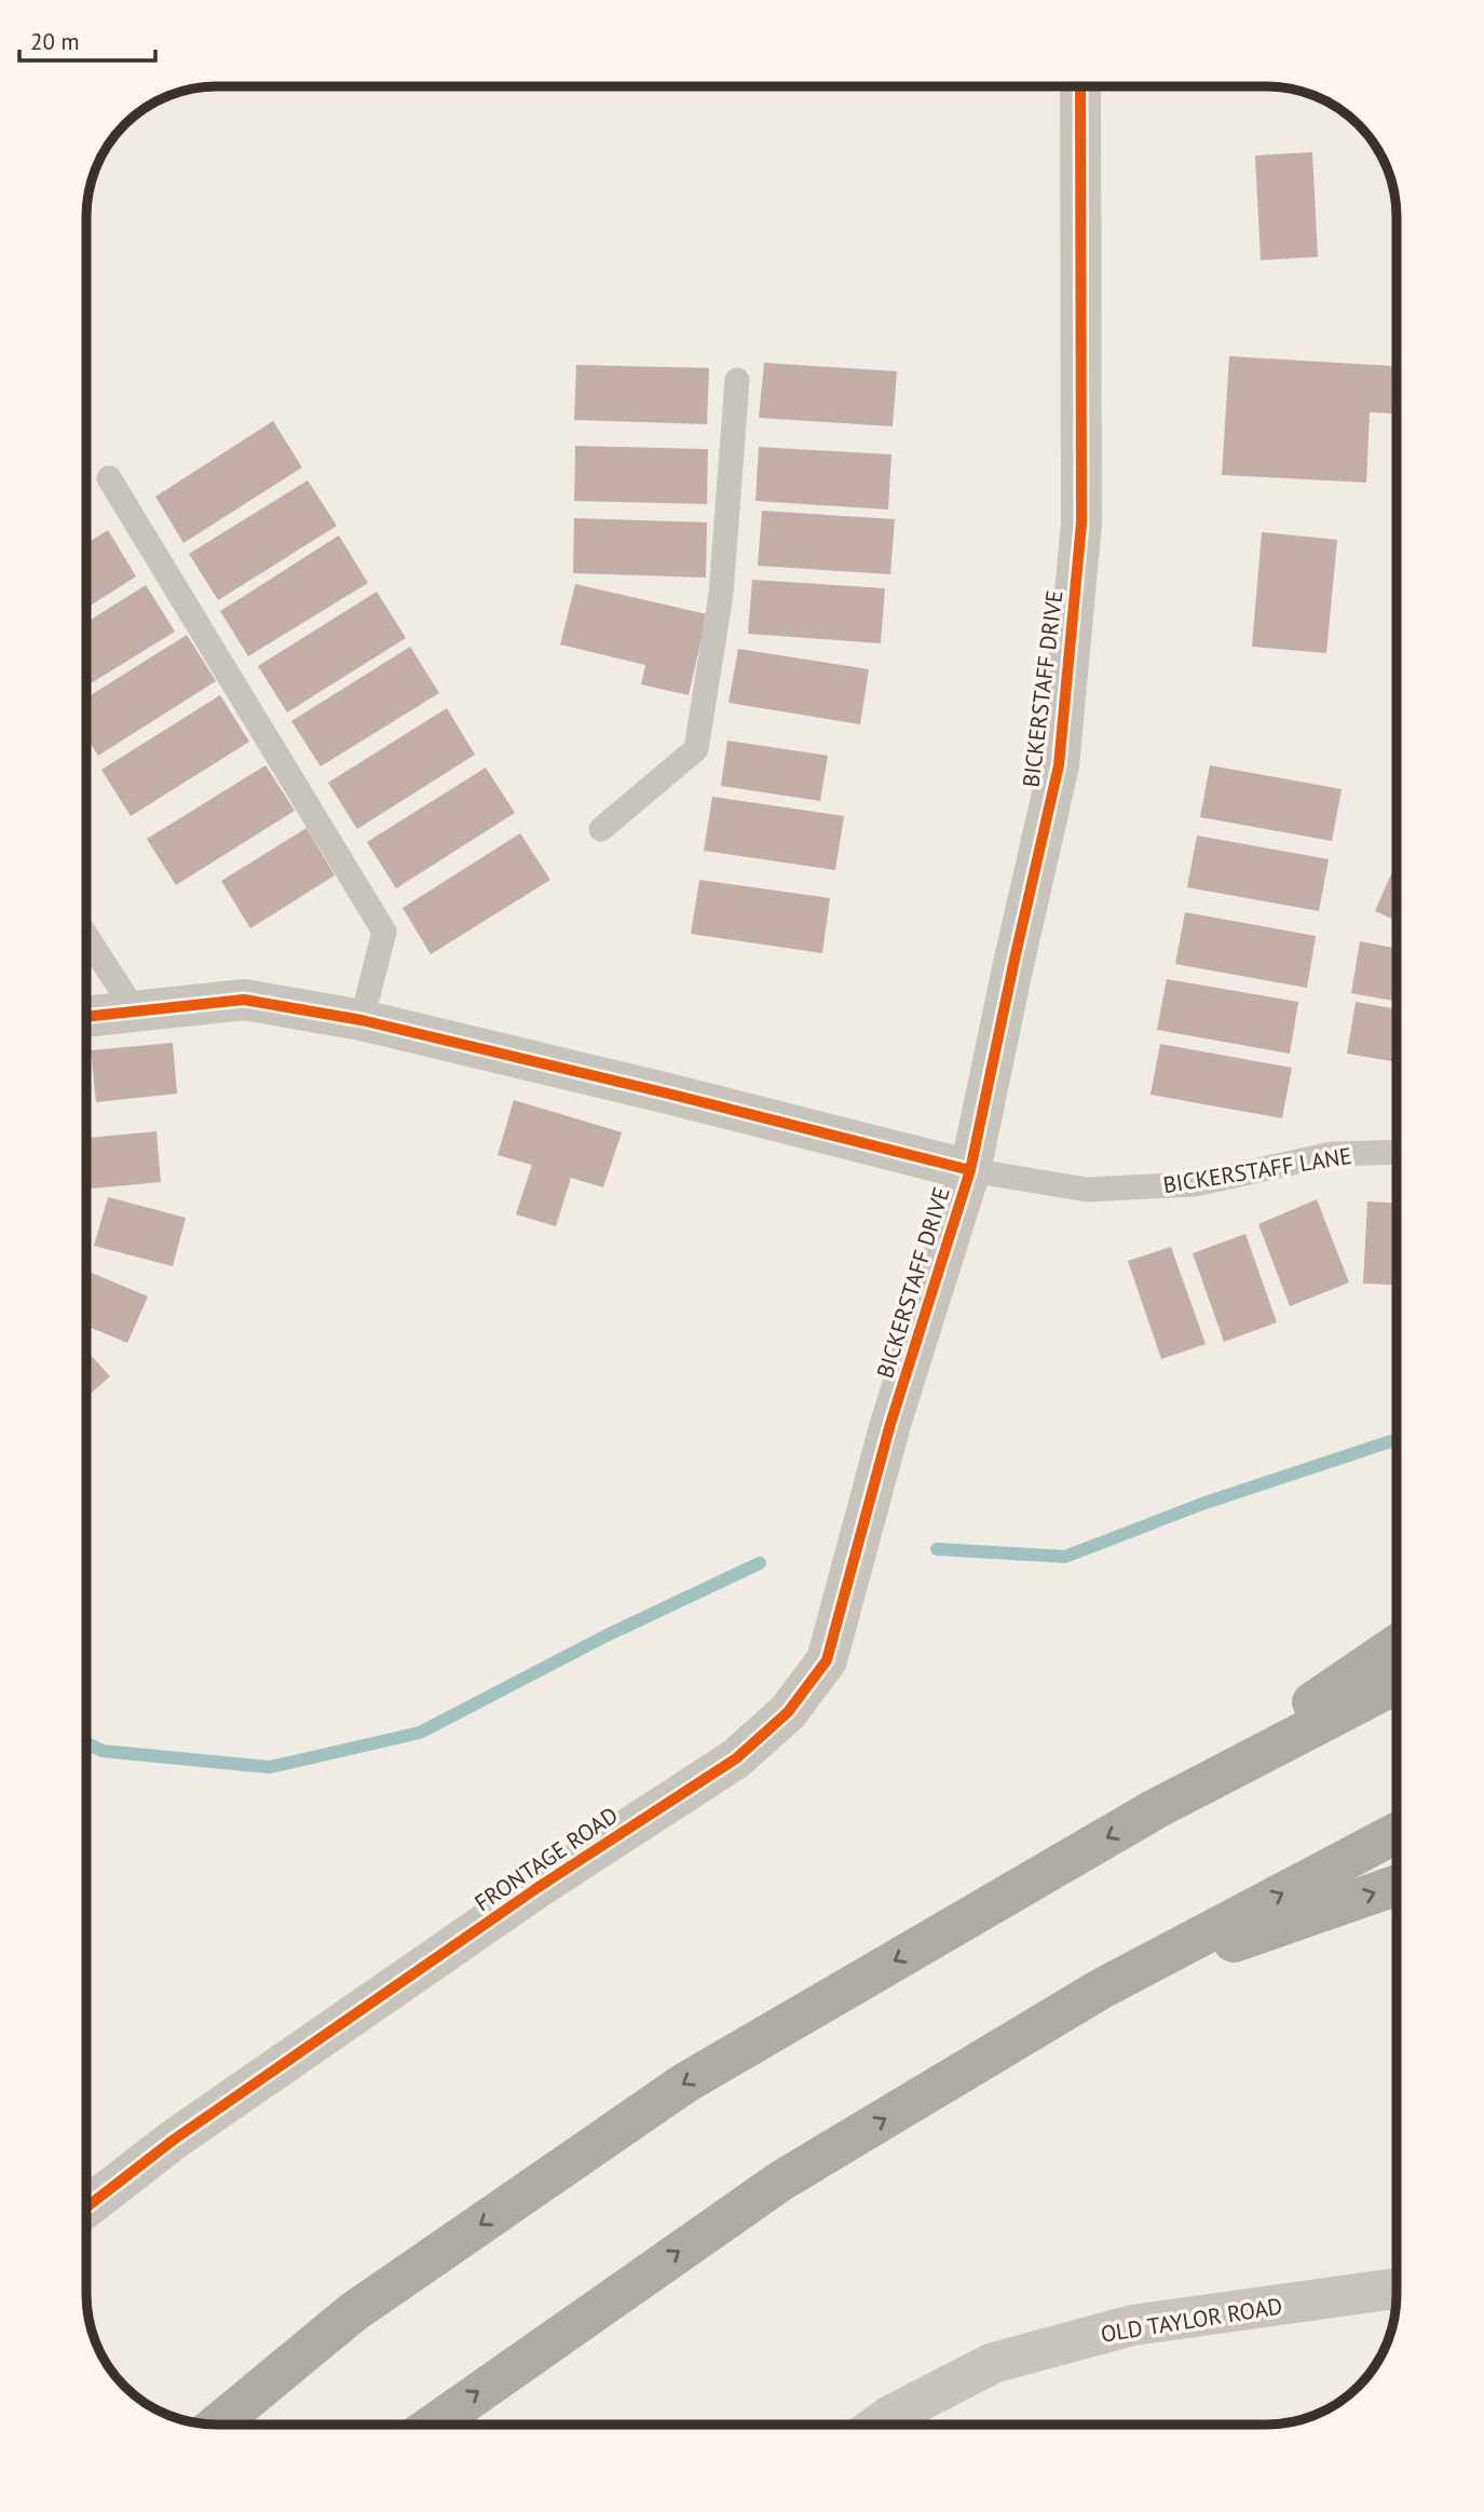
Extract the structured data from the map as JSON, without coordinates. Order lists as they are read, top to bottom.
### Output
{
  "streets": {
    "street": ["BICKERSTAFF DRIVE", "FRONTAGE ROAD", "OLD TAYLOR ROAD"],
    "lane": ["BICKERSTAFF LANE"]
  },
  "crossings": [
    ["BICKERSTAFF DRIVE", "BICKERSTAFF LANE"],
    ["BICKERSTAFF DRIVE", "FRONTAGE ROAD"]
  ],
  "scale_bar": "20 m"
}
